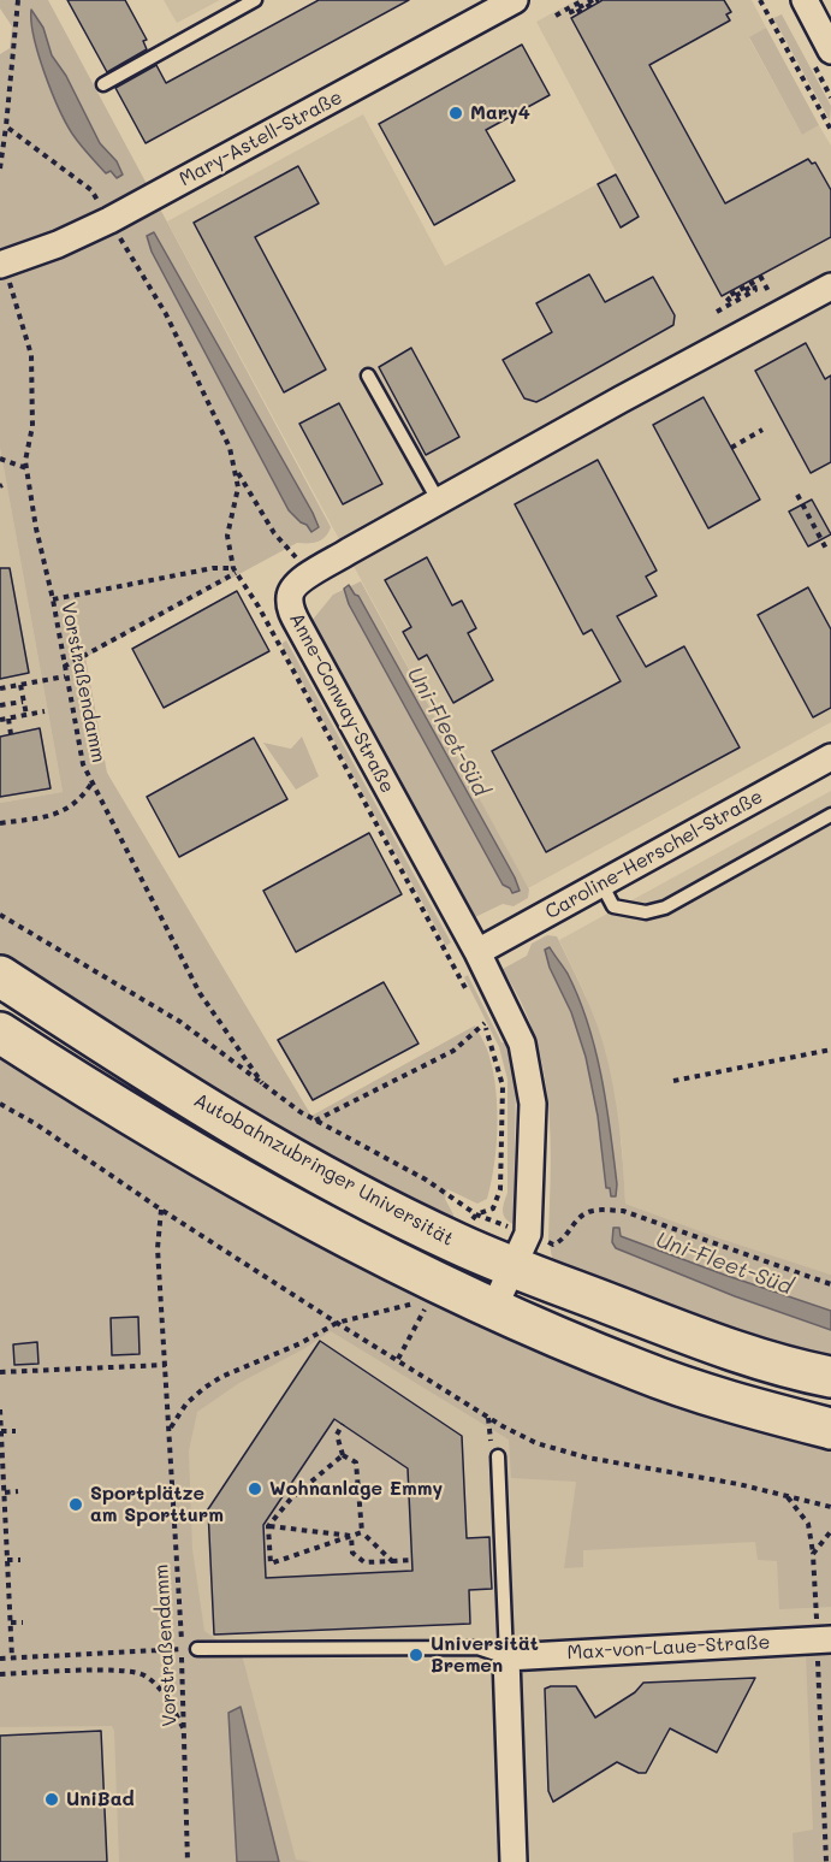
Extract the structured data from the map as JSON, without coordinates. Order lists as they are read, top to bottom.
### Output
{
  "streets": {
    "main road": ["Autobahnzubringer Universität"],
    "street": [
      "Mary-Astell-Straße",
      "Anne-Conway-Straße",
      "Caroline-Herschel-Straße",
      "Max-von-Laue-Straße"
    ],
    "path": ["Vorstraßendamm"]
  },
  "crossings": [
    ["Mary-Astell-Straße", "Vorstraßendamm"],
    ["Anne-Conway-Straße", "Caroline-Herschel-Straße"],
    ["Anne-Conway-Straße", "Autobahnzubringer Universität"]
  ],
  "water": ["Uni-Fleet-Süd"],
  "places": [
    "Mary4",
    "Wohnanlage Emmy",
    "Sportplätze am Sportturm",
    "Universität Bremen",
    "UniBad"
  ]
}
